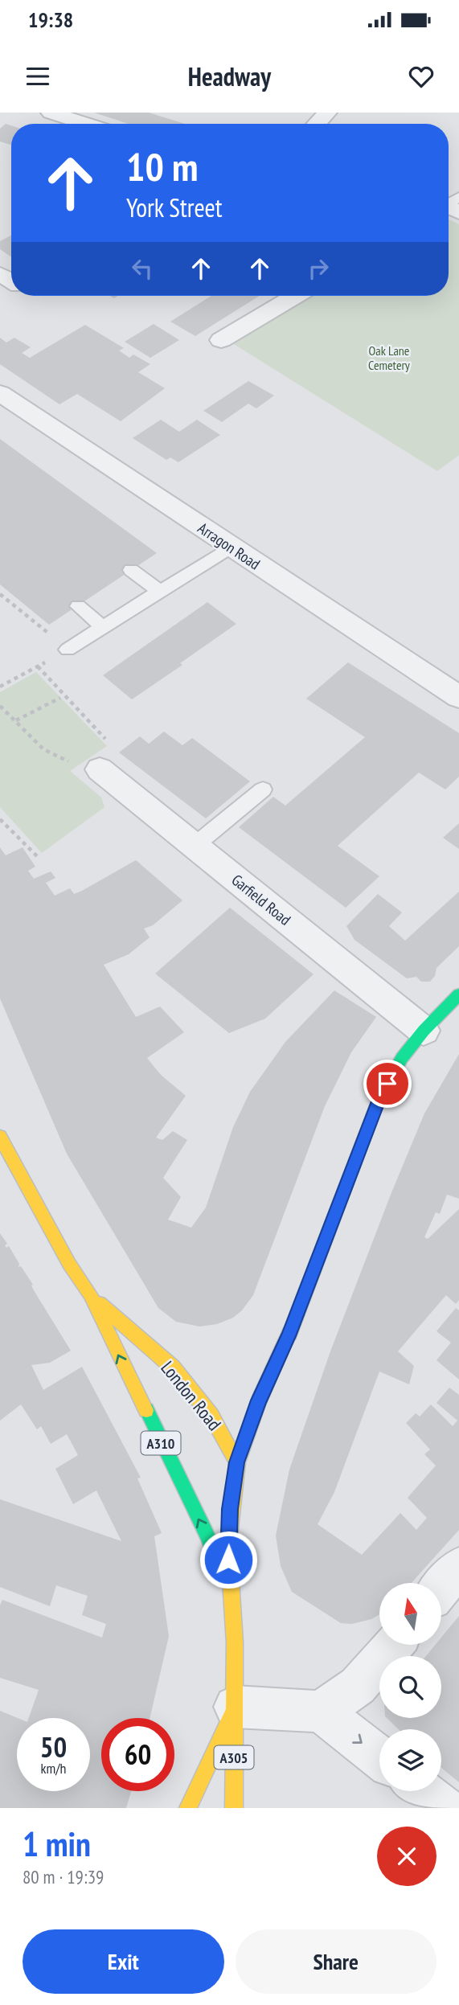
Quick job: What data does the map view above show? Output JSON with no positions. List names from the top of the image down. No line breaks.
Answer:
{"streets":{"main road":["London Road","A310","A305"],"street":["Arragon Road","Garfield Road"]},"crossings":[["London Road","A305"]],"parks":["Oak Lane Cemetery"],"north":"top","page":{"status":"19:38","header":"Headway","turn":["10 m","York Street"],"speed":"50 km/h","limit":"60","heading":["1 min","80 m · 19:39"],"buttons":["Exit","Share"]}}
